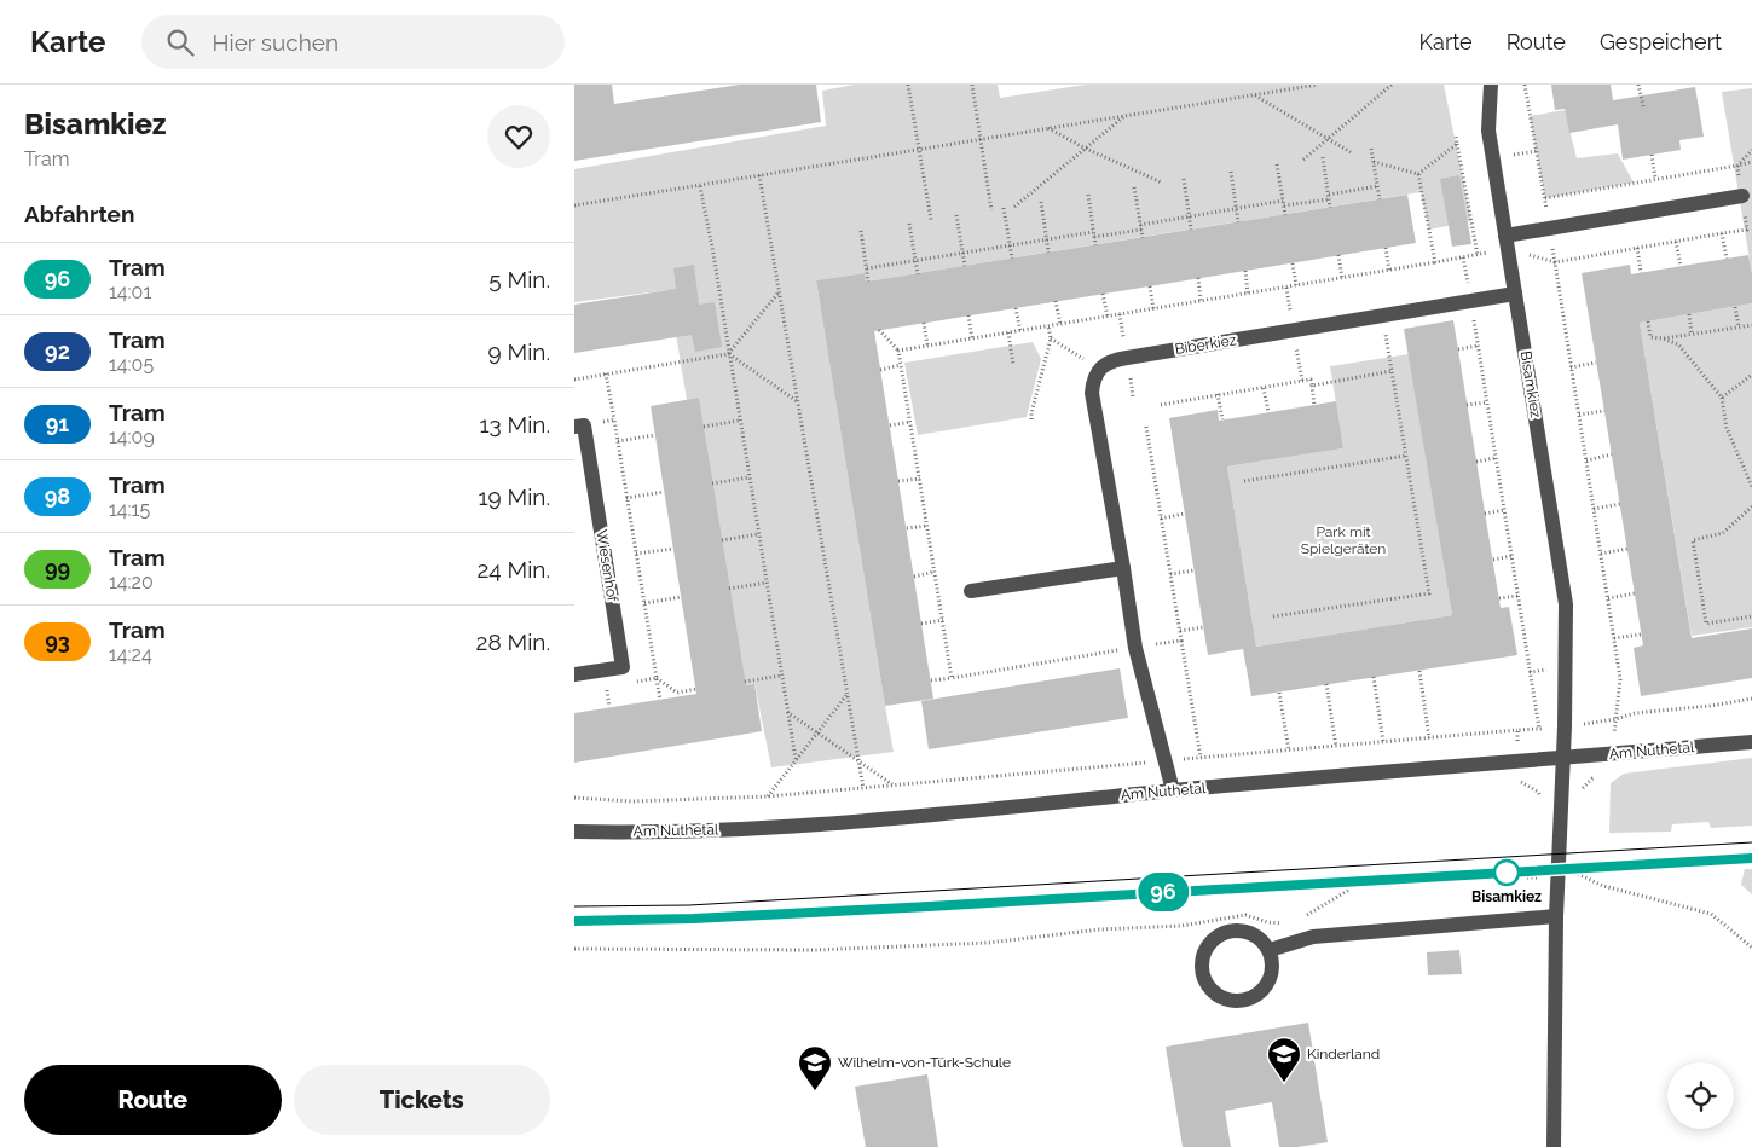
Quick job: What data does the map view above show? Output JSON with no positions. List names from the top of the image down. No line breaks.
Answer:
{"streets":{"street":["Biberkiez","Bisamkiez","Wiesenhof","Am Nuthetal"]},"crossings":[["Biberkiez","Bisamkiez"],["Bisamkiez","Am Nuthetal"]],"parks":["Park mit Spielgeräten"],"places":{"other":["Bisamkiez"],"school or university":["Kinderland","Wilhelm-von-Türk-Schule"]},"lines":["tram line 96"],"page":{"header":"Karte","search":"Hier suchen","nav":["Karte","Route","Gespeichert"],"heading":[["Bisamkiez","Tram"],"Abfahrten"],"on_map":"96","list":[{"mark":"96","name":"Tram","note":"14:01","value":"5 Min."},{"mark":"92","name":"Tram","note":"14:05","value":"9 Min."},{"mark":"91","name":"Tram","note":"14:09","value":"13 Min."},{"mark":"98","name":"Tram","note":"14:15","value":"19 Min."},{"mark":"99","name":"Tram","note":"14:20","value":"24 Min."},{"mark":"93","name":"Tram","note":"14:24","value":"28 Min."}],"buttons":["Route","Tickets"]}}
